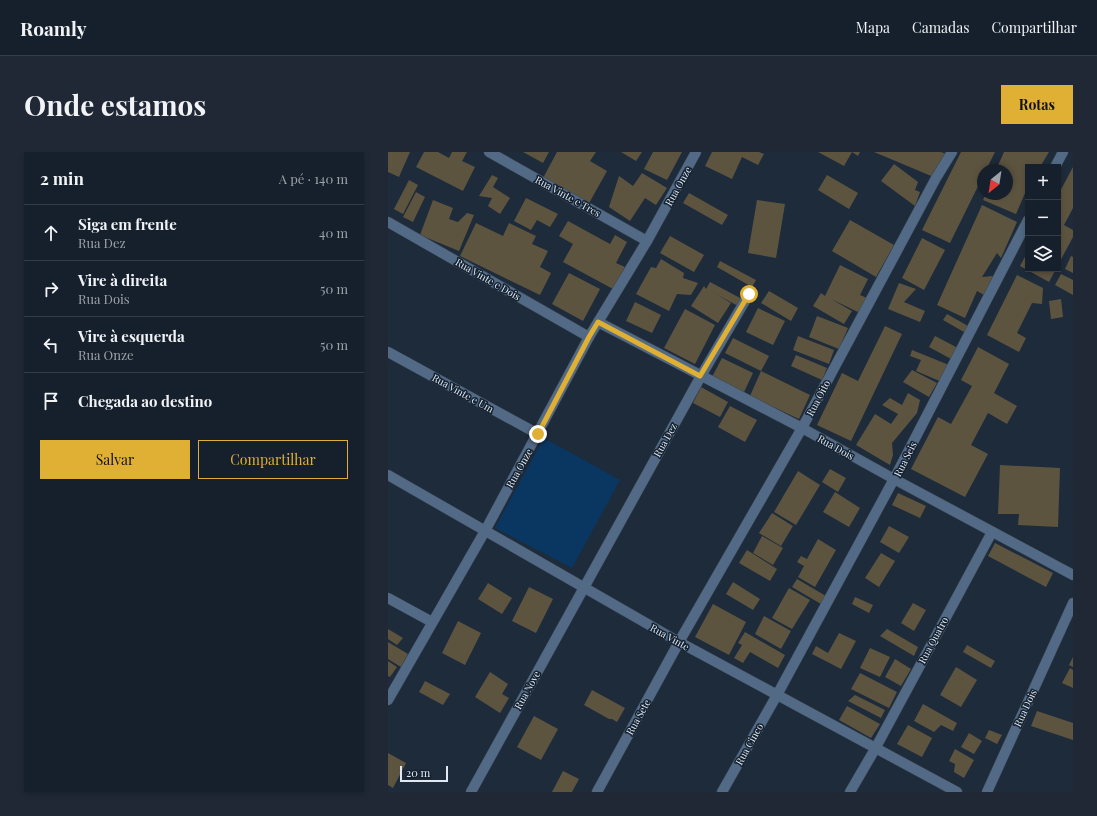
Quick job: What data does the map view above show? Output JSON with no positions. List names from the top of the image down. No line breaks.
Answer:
{"streets":{"street":["Rua Onze","Rua Vinte e Tres","Rua Vinte e Dois","Rua Vinte e Um","Rua Oito","Rua Dez","Rua Dois","Rua Seis","Rua Vinte","Rua Quatro","Rua Nove","Rua Sete","Rua Cinco"]},"crossings":[["Rua Onze","Rua Vinte e Tres"],["Rua Onze","Rua Vinte e Dois"],["Rua Onze","Rua Vinte e Um"],["Rua Onze","Rua Dois"],["Rua Onze","Rua Vinte"],["Rua Oito","Rua Dois"],["Rua Oito","Rua Vinte"],["Rua Oito","Rua Sete"],["Rua Dez","Rua Dois"],["Rua Dez","Rua Vinte"],["Rua Dez","Rua Nove"],["Rua Dois","Rua Seis"],["Rua Dois","Rua Quatro"],["Rua Seis","Rua Vinte"],["Rua Seis","Rua Cinco"],["Rua Vinte","Rua Quatro"],["Rua Vinte","Rua Nove"],["Rua Vinte","Rua Sete"],["Rua Vinte","Rua Cinco"]],"scale_bar":"20 m","north":"bottom left","page":{"header":"Roamly","nav":["Mapa","Camadas","Compartilhar"],"buttons":["Rotas",["Salvar","Compartilhar"]],"title":"Onde estamos","heading":["2 min","A pé · 140 m"],"map_buttons":["+","−"],"list":[["Siga em frente","Rua Dez","40 m"],["Vire à direita","Rua Dois","50 m"],["Vire à esquerda","Rua Onze","50 m"],"Chegada ao destino"],"scale":"20 m"}}
